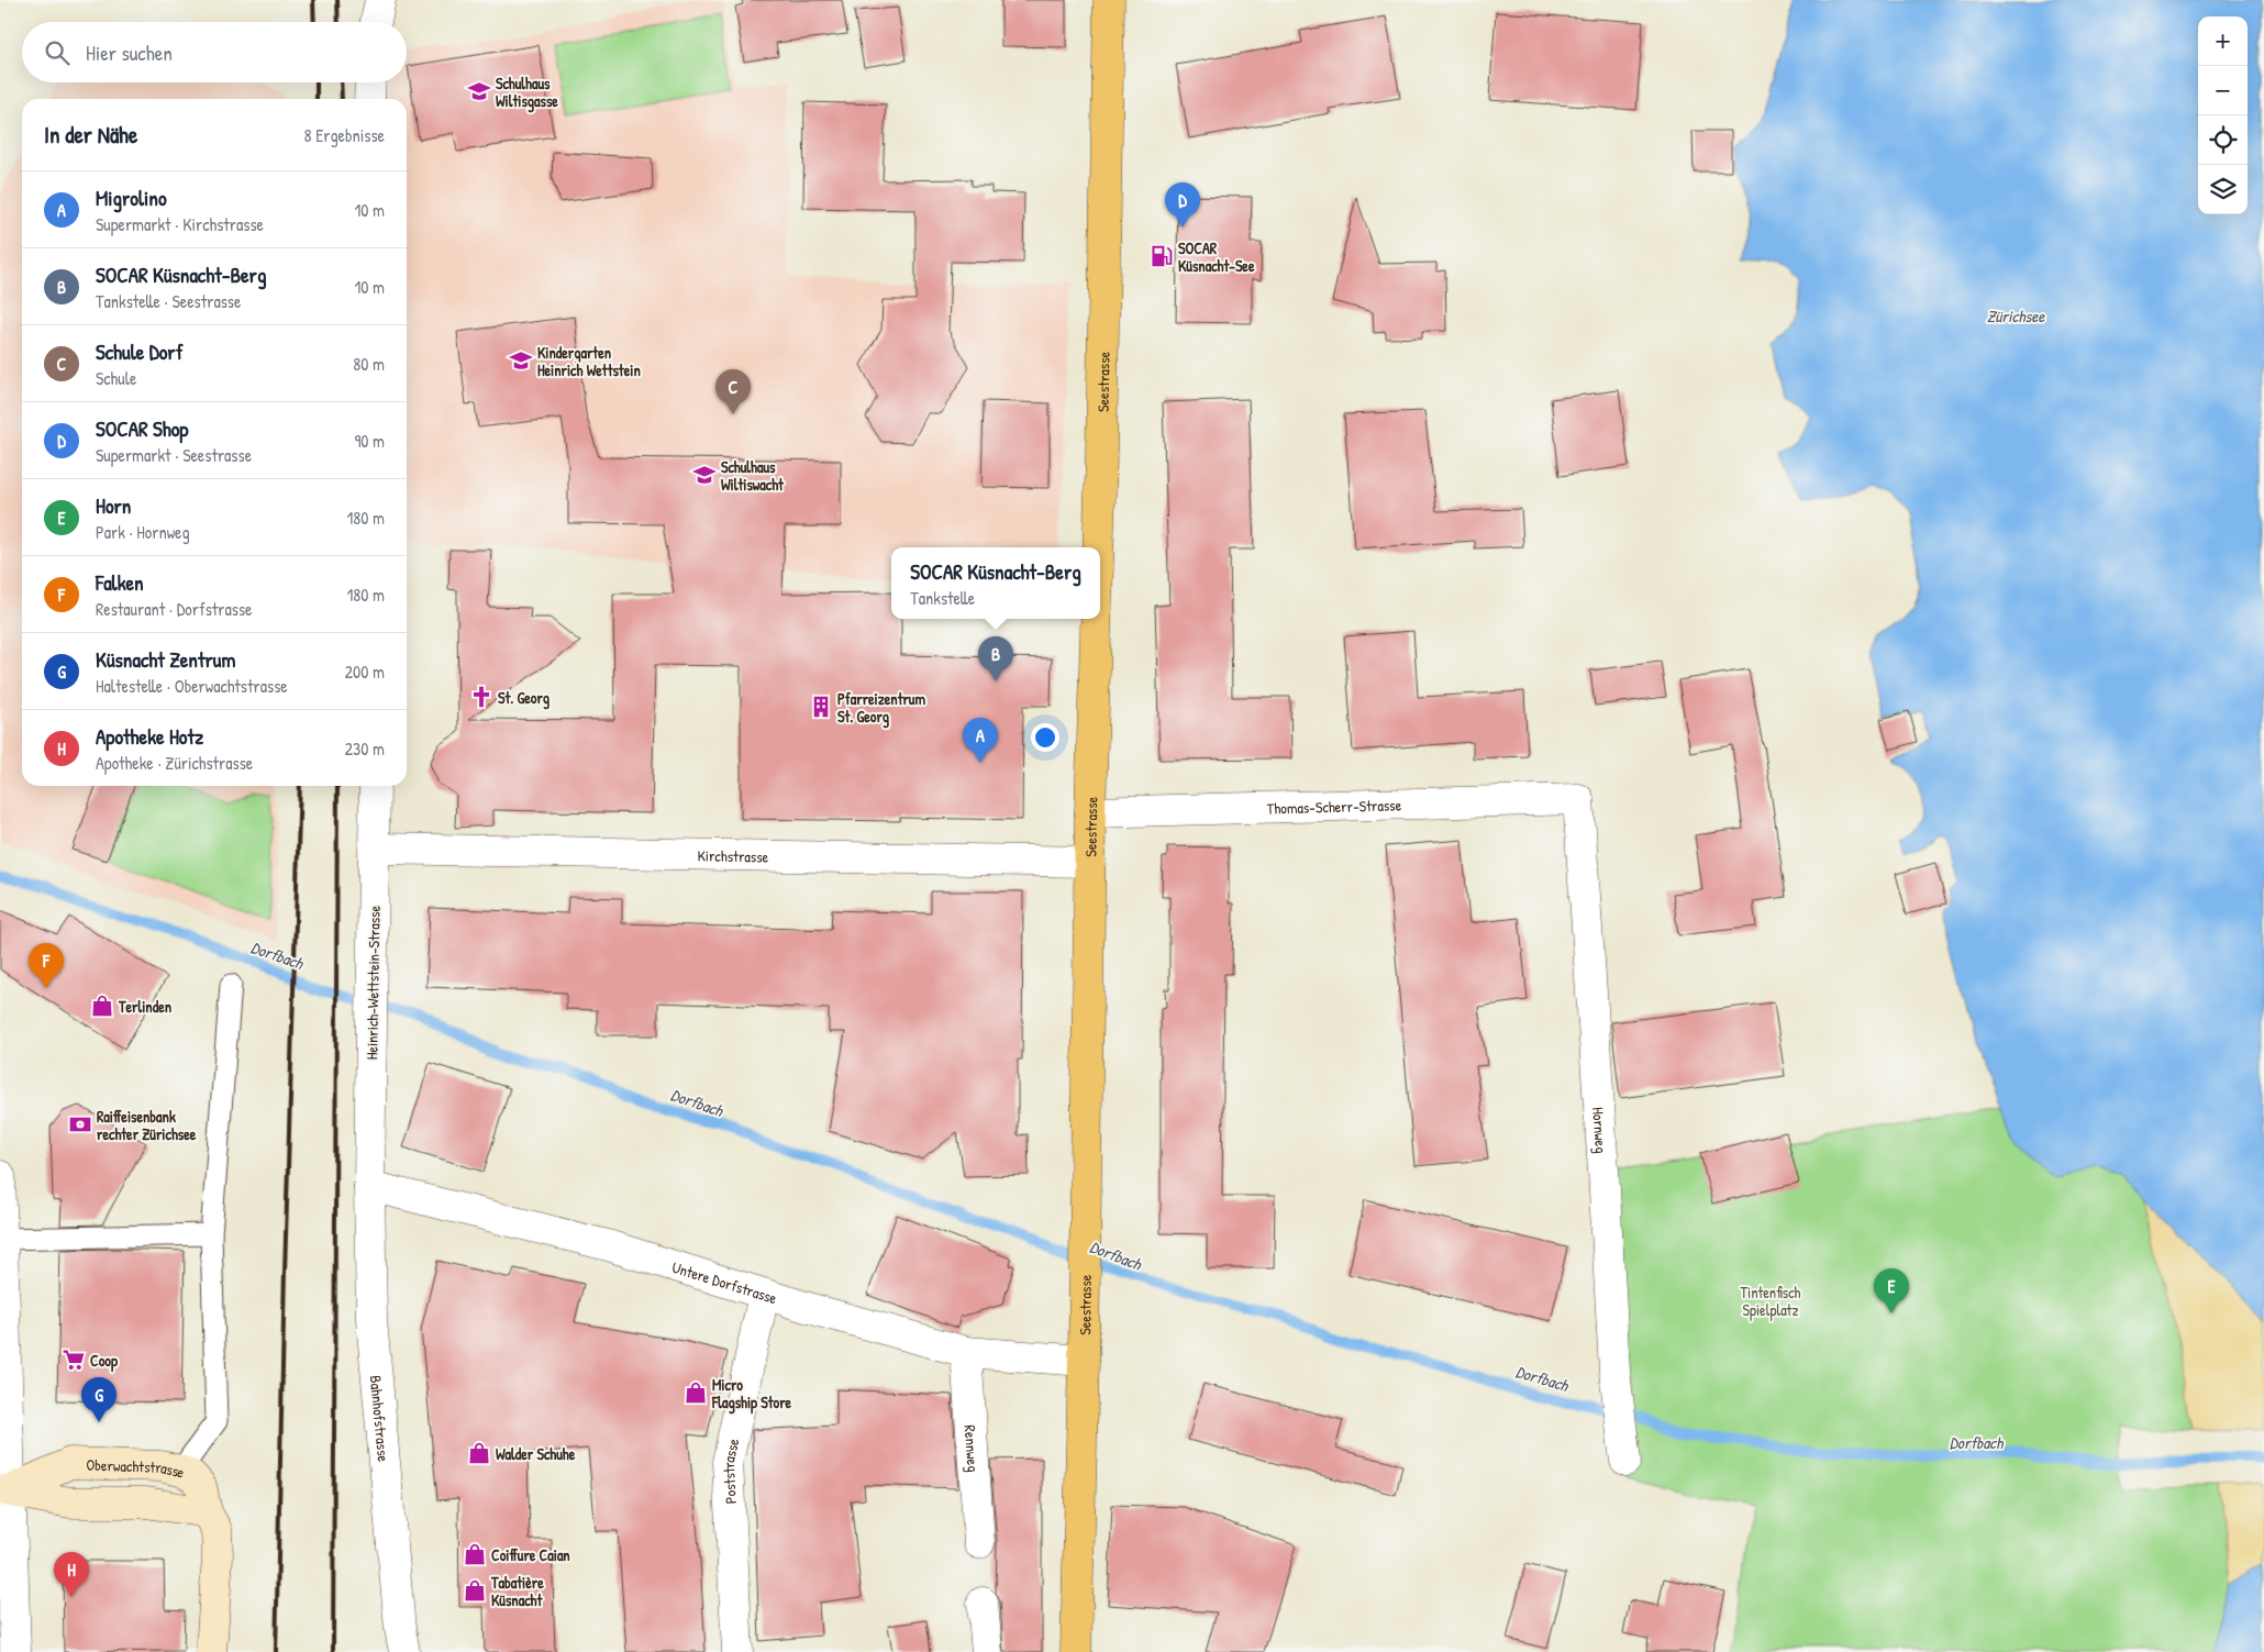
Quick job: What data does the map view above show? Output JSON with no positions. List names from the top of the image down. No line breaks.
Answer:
{"streets":{"main road":["Seestrasse","Oberwachtstrasse"],"street":["Thomas-Scherr-Strasse","Kirchstrasse","Heinrich-Wettstein-Strasse","Hornweg","Untere Dorfstrasse","Bahnhofstrasse","Rennweg","Poststrasse"]},"crossings":[["Seestrasse","Thomas-Scherr-Strasse"],["Seestrasse","Kirchstrasse"],["Seestrasse","Untere Dorfstrasse"],["Thomas-Scherr-Strasse","Hornweg"],["Kirchstrasse","Heinrich-Wettstein-Strasse"],["Heinrich-Wettstein-Strasse","Untere Dorfstrasse"],["Heinrich-Wettstein-Strasse","Bahnhofstrasse"],["Untere Dorfstrasse","Bahnhofstrasse"],["Untere Dorfstrasse","Rennweg"],["Untere Dorfstrasse","Poststrasse"]],"water":["Zürichsee","Dorfbach"],"parks":["Tintenfisch Spielplatz"],"places":{"school or university":["Schulhaus Wiltisgasse","Kindergarten Heinrich Wettstein","Schulhaus Wiltiswacht"],"fuel station":["SOCAR Küsnacht-See"],"church":["St. Georg"],"building":["Pfarreizentrum St. Georg"],"shop":["Terlinden","Micro Flagship Store","Walder Schuhe","Coiffure Caian","Tabatière Küsnacht"],"bank":["Raiffeisenbank rechter Zürichsee"],"supermarket":["Coop"]},"page":{"map_buttons":["+","−"],"search":"Hier suchen","heading":["In der Nähe","8 Ergebnisse"],"list":[{"mark":"A","name":"Migrolino","note":"Supermarkt · Kirchstrasse","value":"10 m"},{"mark":"B","name":"SOCAR Küsnacht-Berg","note":"Tankstelle · Seestrasse","value":"10 m"},{"mark":"C","name":"Schule Dorf","note":"Schule","value":"80 m"},{"mark":"D","name":"SOCAR Shop","note":"Supermarkt · Seestrasse","value":"90 m"},{"mark":"E","name":"Horn","note":"Park · Hornweg","value":"180 m"},{"mark":"F","name":"Falken","note":"Restaurant · Dorfstrasse","value":"180 m"},{"mark":"G","name":"Küsnacht Zentrum","note":"Haltestelle · Oberwachtstrasse","value":"200 m"},{"mark":"H","name":"Apotheke Hotz","note":"Apotheke · Zürichstrasse","value":"230 m"}],"pins":["D","C","B","A","F","E","G","H"],"popup":["SOCAR Küsnacht-Berg","Tankstelle"]}}
